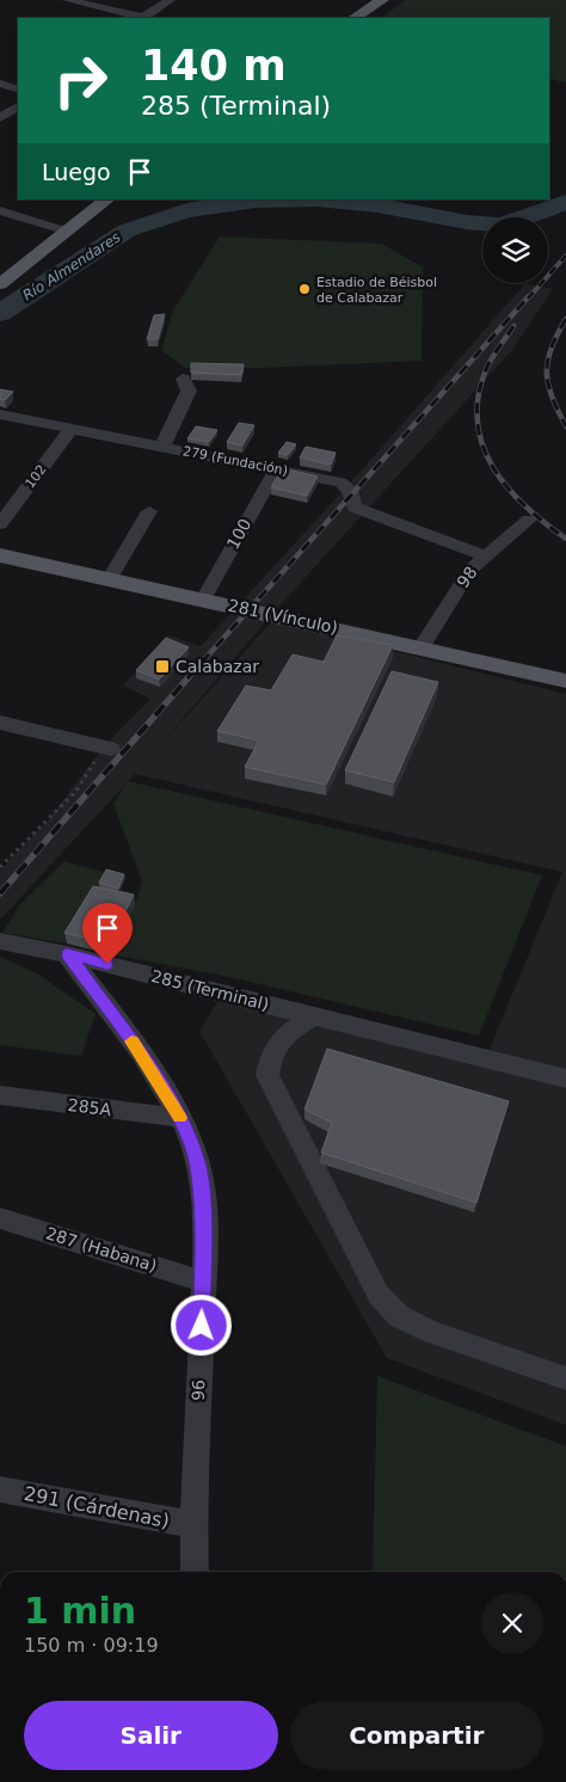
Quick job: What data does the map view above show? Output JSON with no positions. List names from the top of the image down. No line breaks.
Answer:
{"streets":{"main road":["281 (Vínculo)"],"street":["279 (Fundación)","102","100","98","285 (Terminal)","285A","287 (Habana)","96","291 (Cárdenas)"]},"crossings":[["279 (Fundación)","102"],["279 (Fundación)","100"],["279 (Fundación)","98"],["100","281 (Vínculo)"],["98","281 (Vínculo)"],["285 (Terminal)","96"],["285A","96"],["287 (Habana)","96"],["96","291 (Cárdenas)"]],"water":["Río Almendares"],"places":{"other":["Estadio de Béisbol de Calabazar"],"transit":["Calabazar"]},"page":{"turn":["140 m","285 (Terminal)"],"then":"Luego","heading":["1 min","150 m · 09:19"],"buttons":["Salir","Compartir"]}}
